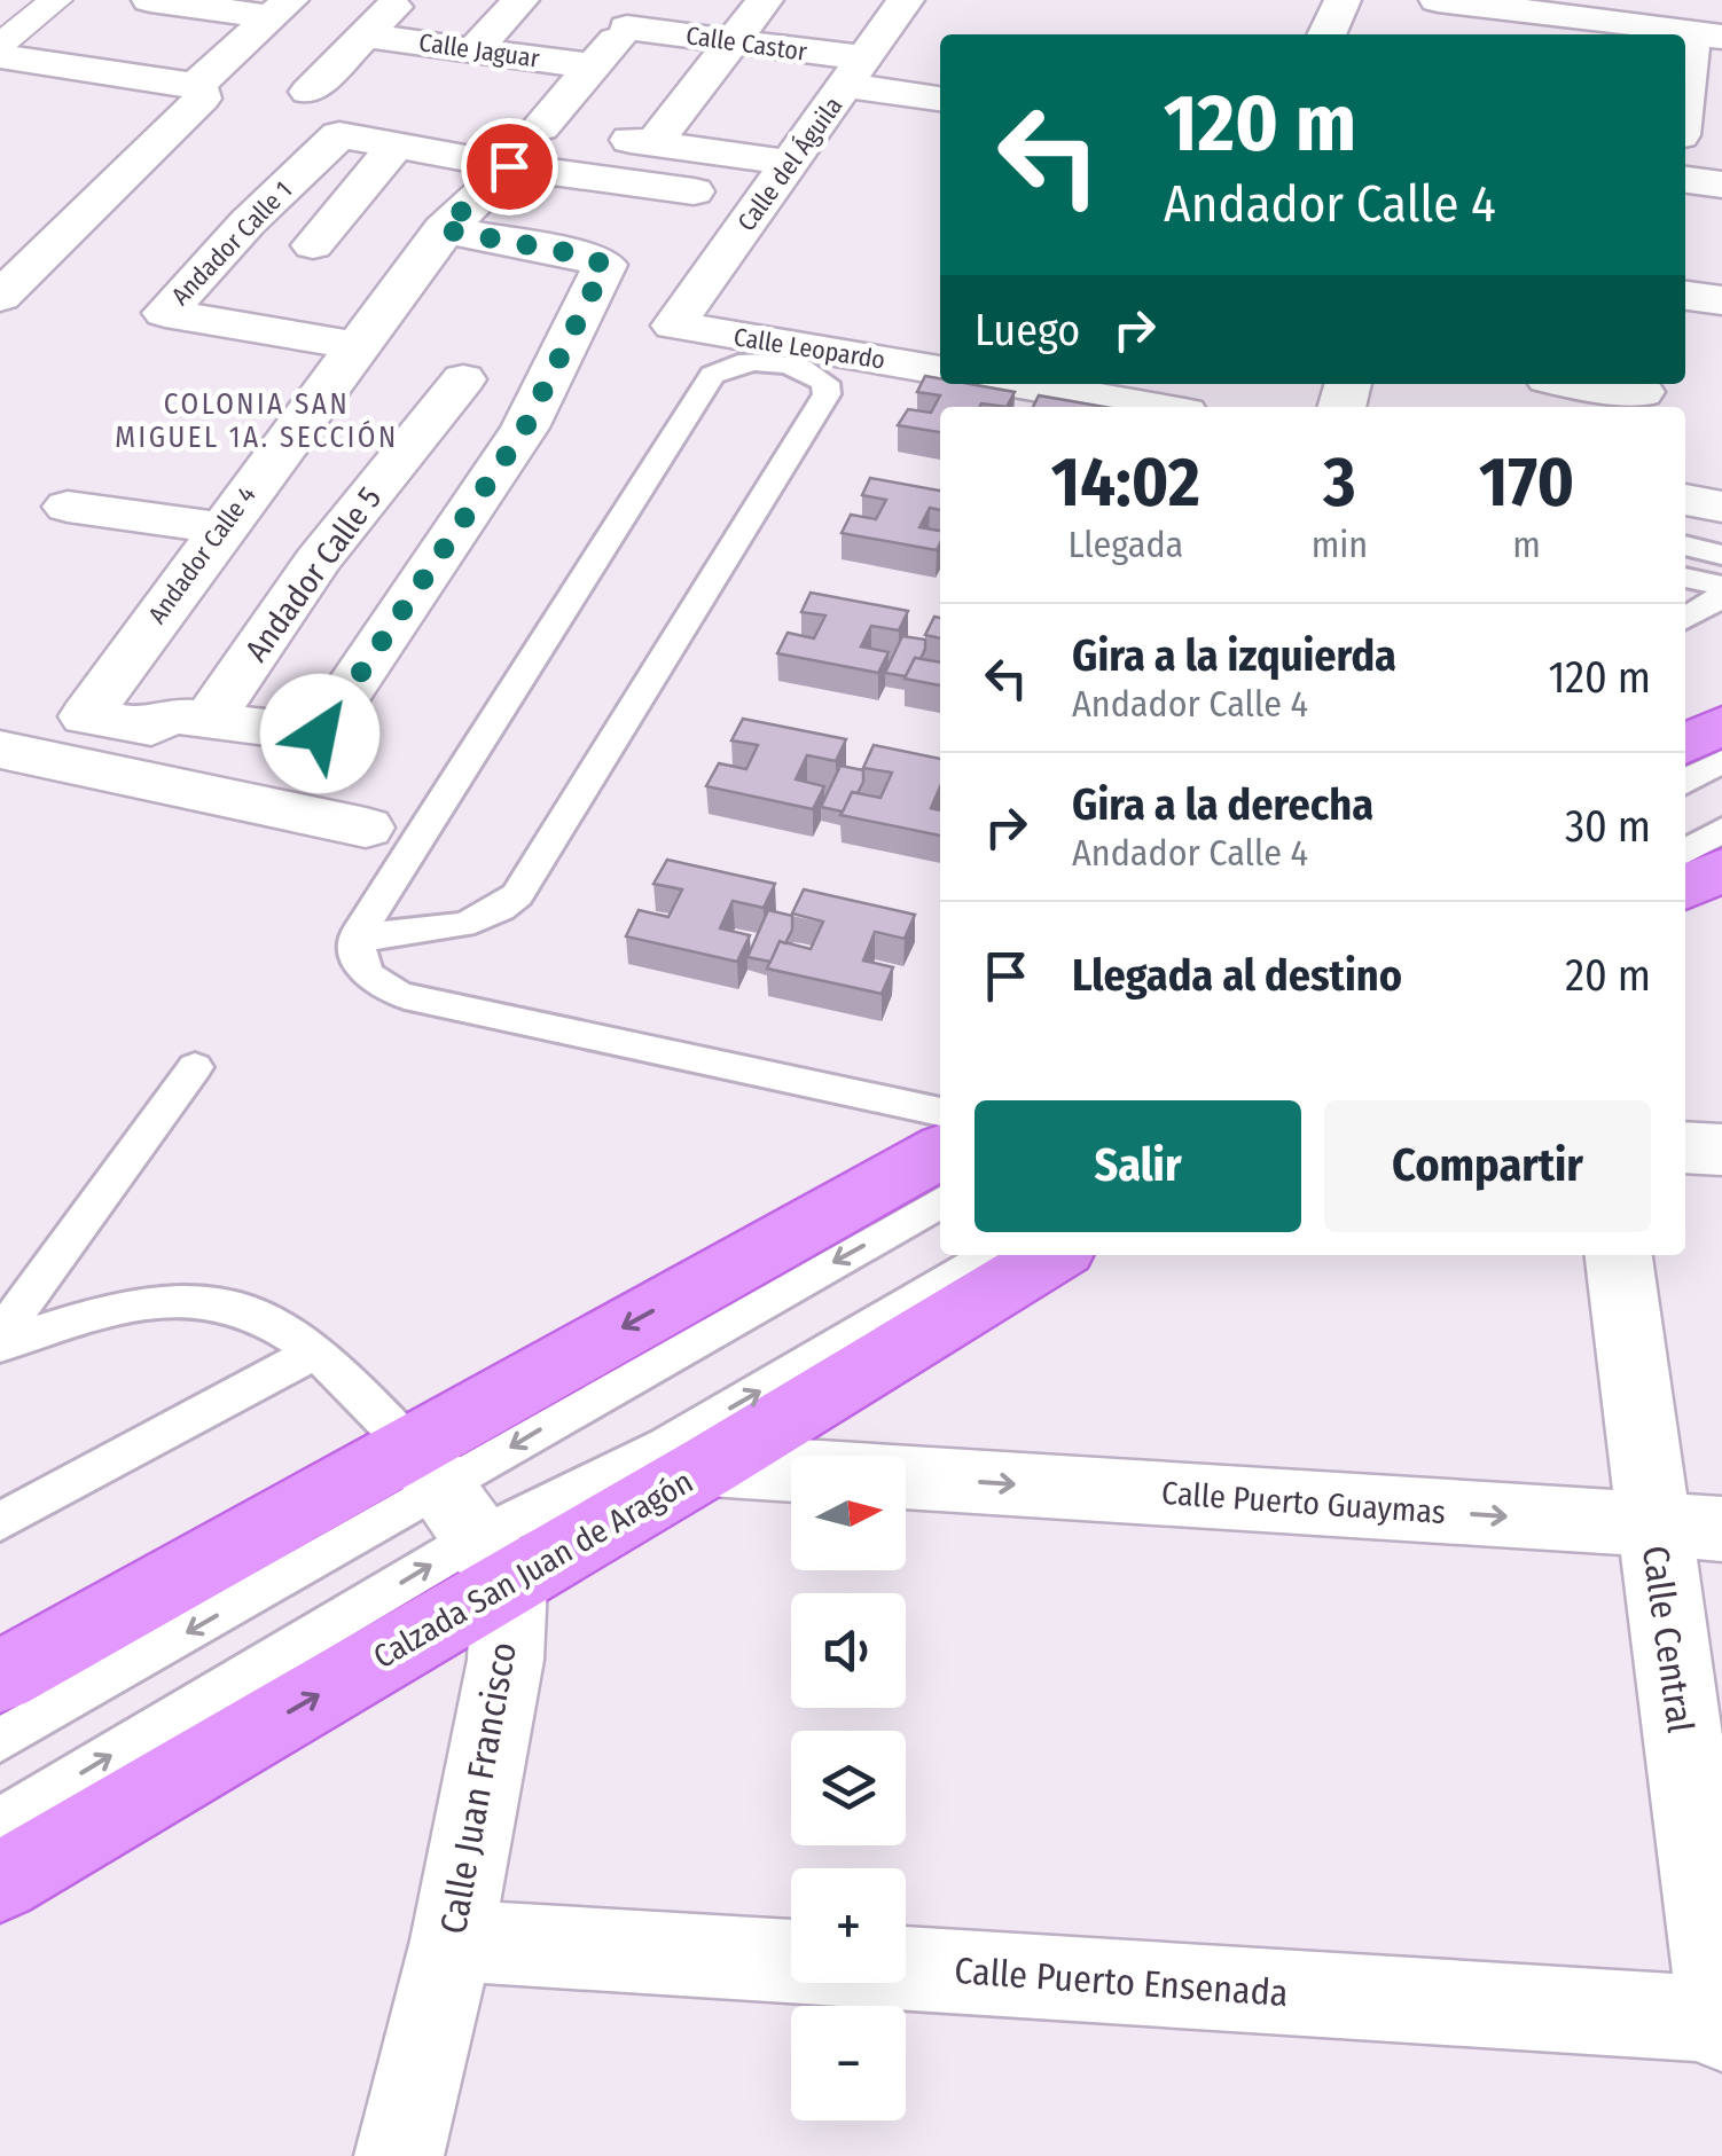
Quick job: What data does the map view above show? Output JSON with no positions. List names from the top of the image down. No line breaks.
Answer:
{"streets":{"main road":["Calzada San Juan de Aragón"],"street":["Calle Castor","Calle Jaguar","Calle del Águila","Andador Calle 1","Calle Leopardo","Andador Calle 4","Andador Calle 5","Calle Puerto Guaymas","Calle Central","Calle Juan Francisco","Calle Puerto Ensenada"]},"crossings":[["Calle Castor","Calle del Águila"],["Calle Castor","Andador Calle 4"],["Calle Jaguar","Andador Calle 4"],["Calle del Águila","Calle Leopardo"],["Andador Calle 1","Andador Calle 4"],["Andador Calle 4","Andador Calle 5"],["Calle Puerto Guaymas","Calzada San Juan de Aragón"],["Calle Puerto Guaymas","Calle Central"],["Calzada San Juan de Aragón","Calle Juan Francisco"],["Calle Central","Calle Puerto Ensenada"],["Calle Juan Francisco","Calle Puerto Ensenada"]],"one_way":["Calle Puerto Guaymas"],"districts":["COLONIA SAN MIGUEL 1A. SECCIÓN"],"north":"right","page":{"turn":["120 m","Andador Calle 4"],"then":"Luego","eta":["14:02","Llegada","3","min","170","m"],"list":[{"name":"Gira a la izquierda","note":"Andador Calle 4","value":"120 m"},{"name":"Gira a la derecha","note":"Andador Calle 4","value":"30 m"},{"name":"Llegada al destino","value":"20 m"}],"buttons":["Salir","Compartir"],"map_buttons":["+","−"]}}
